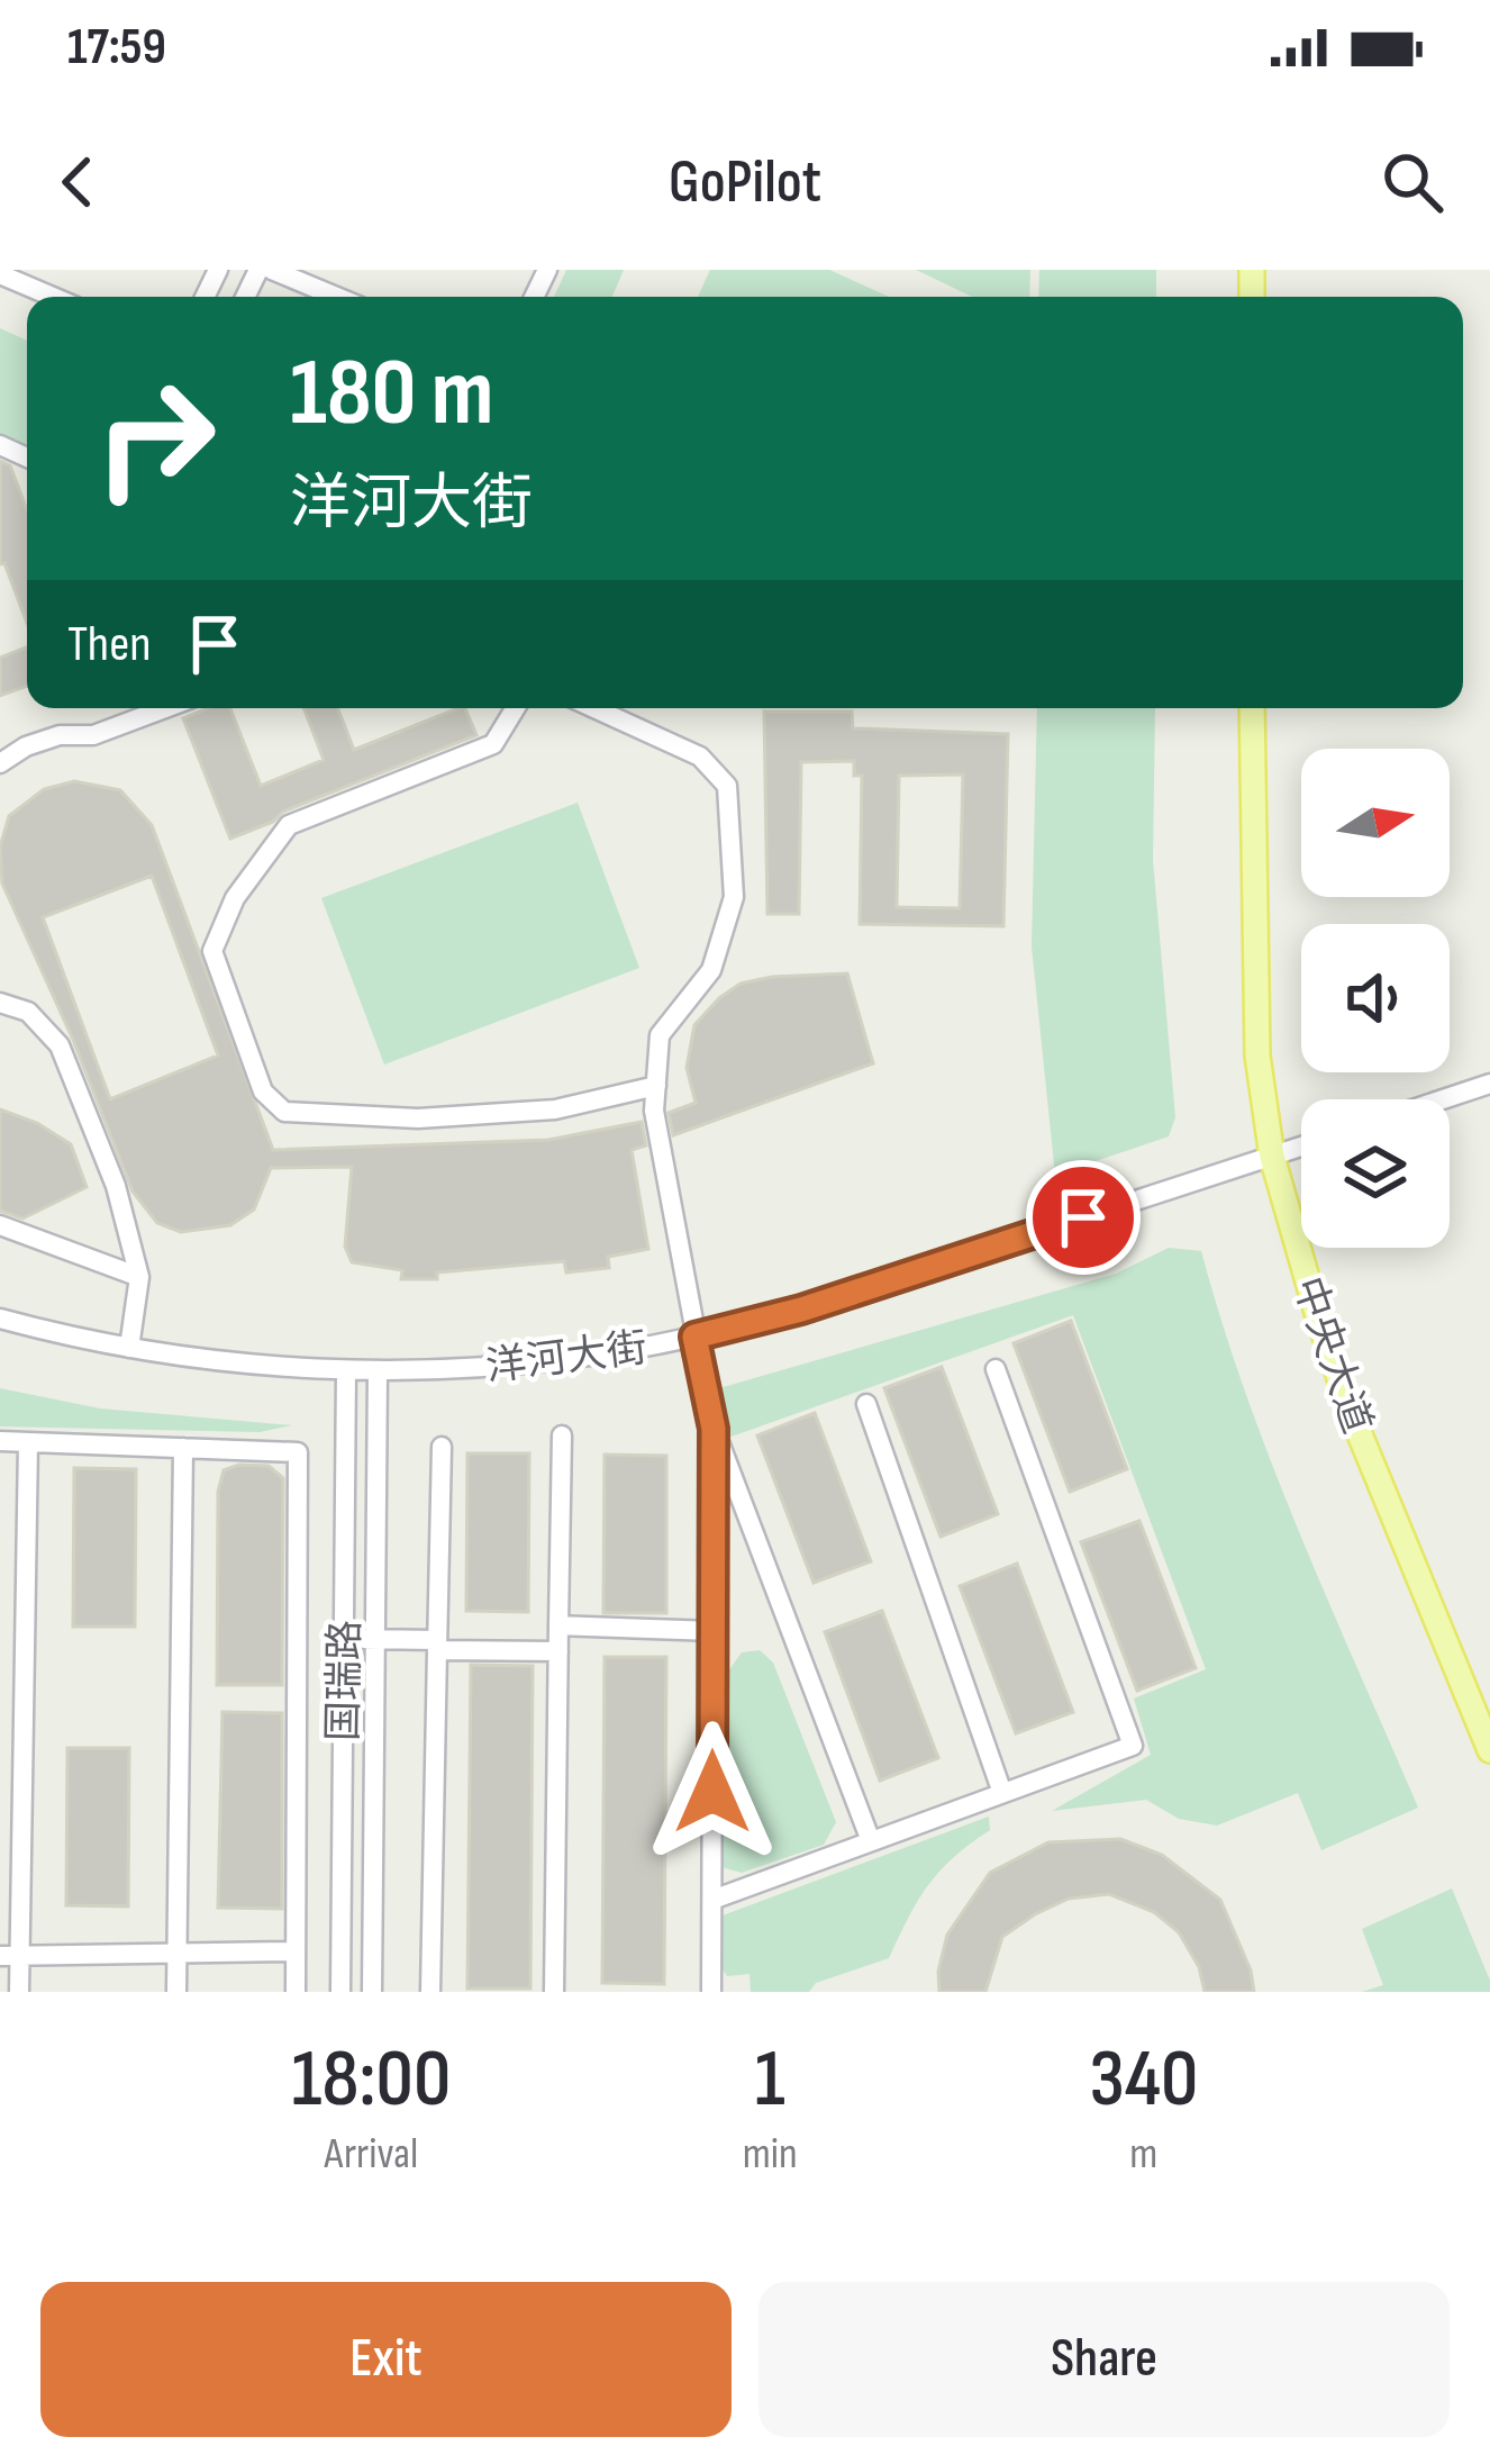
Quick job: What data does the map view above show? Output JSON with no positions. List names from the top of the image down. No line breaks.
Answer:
{"streets":{"main road":["中央大道"],"street":["洋河大街","国瑞路"]},"crossings":[["中央大道","洋河大街"],["洋河大街","国瑞路"]],"north":"right","page":{"status":"17:59","header":"GoPilot","turn":["180 m","洋河大街"],"then":"Then","eta":["18:00","Arrival","1","min","340","m"],"buttons":["Exit","Share"]}}
